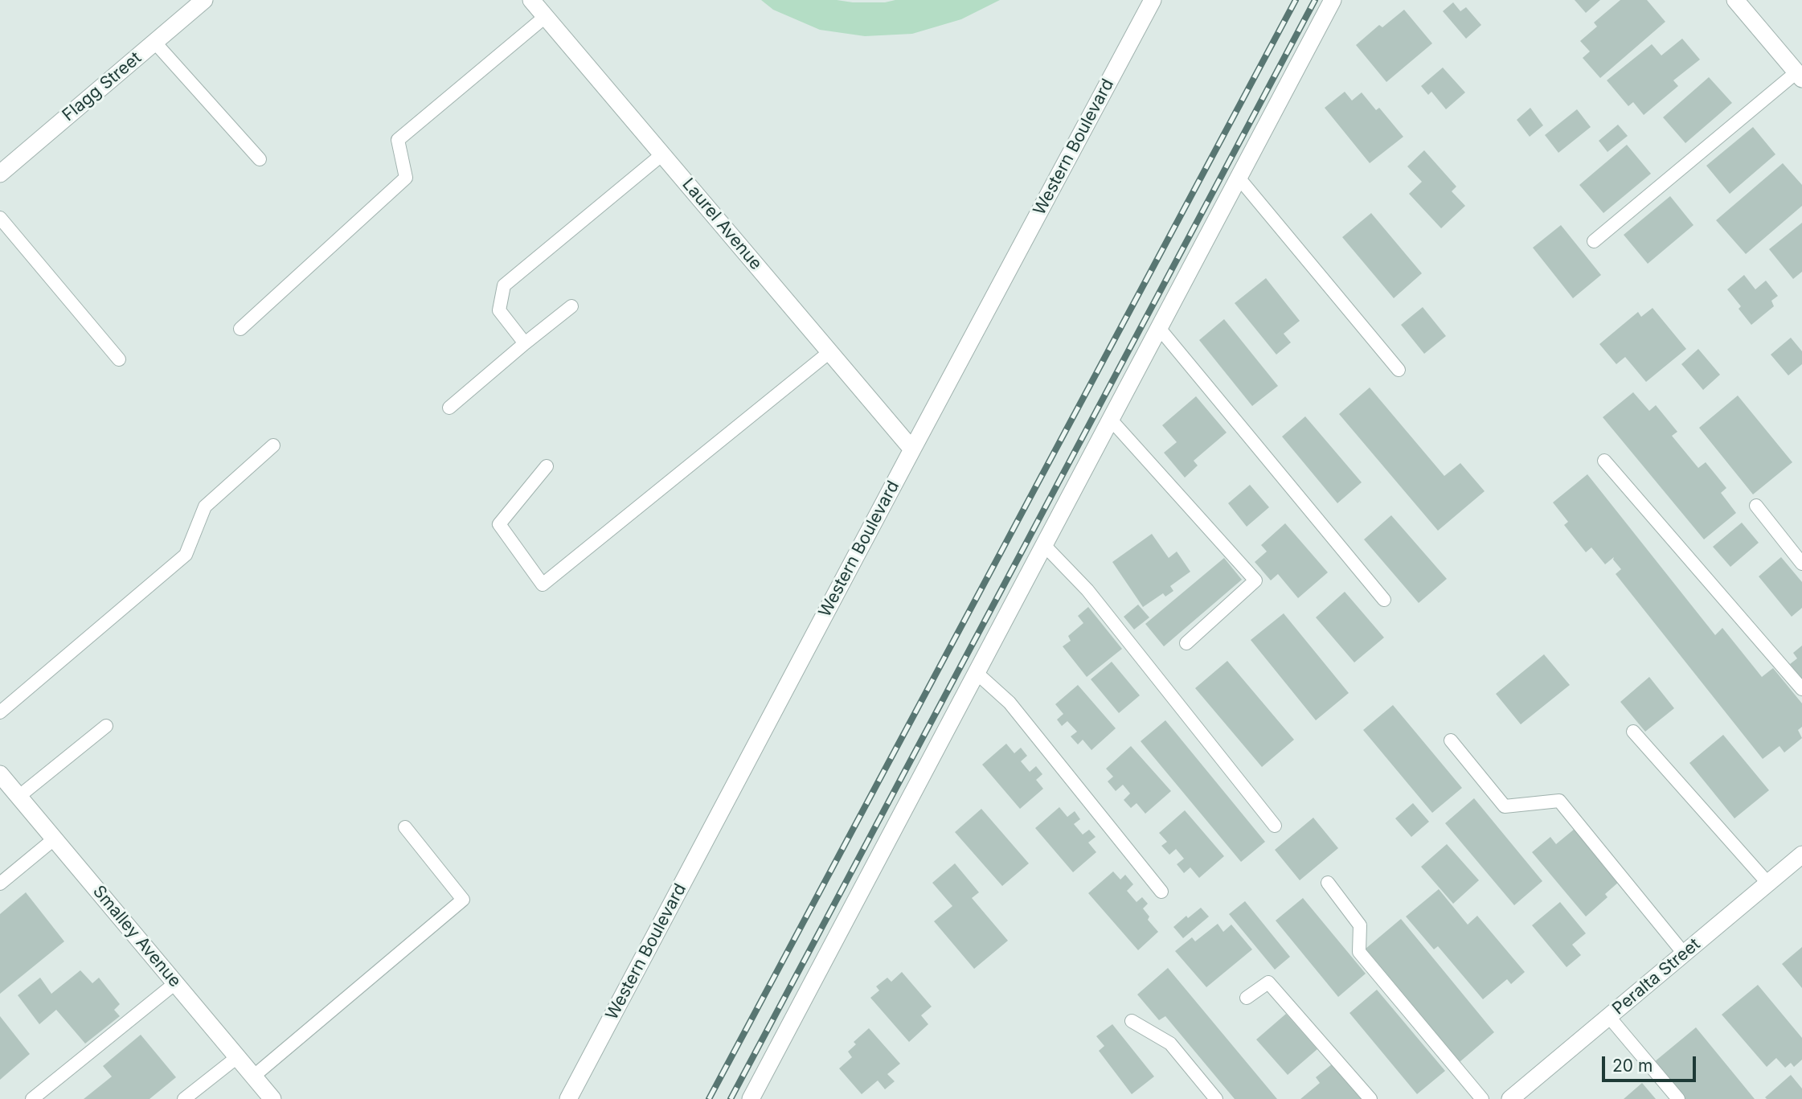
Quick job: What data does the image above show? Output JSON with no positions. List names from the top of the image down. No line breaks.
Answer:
{"streets":{"street":["Flagg Street","Western Boulevard","Laurel Avenue","Smalley Avenue","Peralta Street"]},"crossings":[["Western Boulevard","Laurel Avenue"]],"scale_bar":"20 m"}
